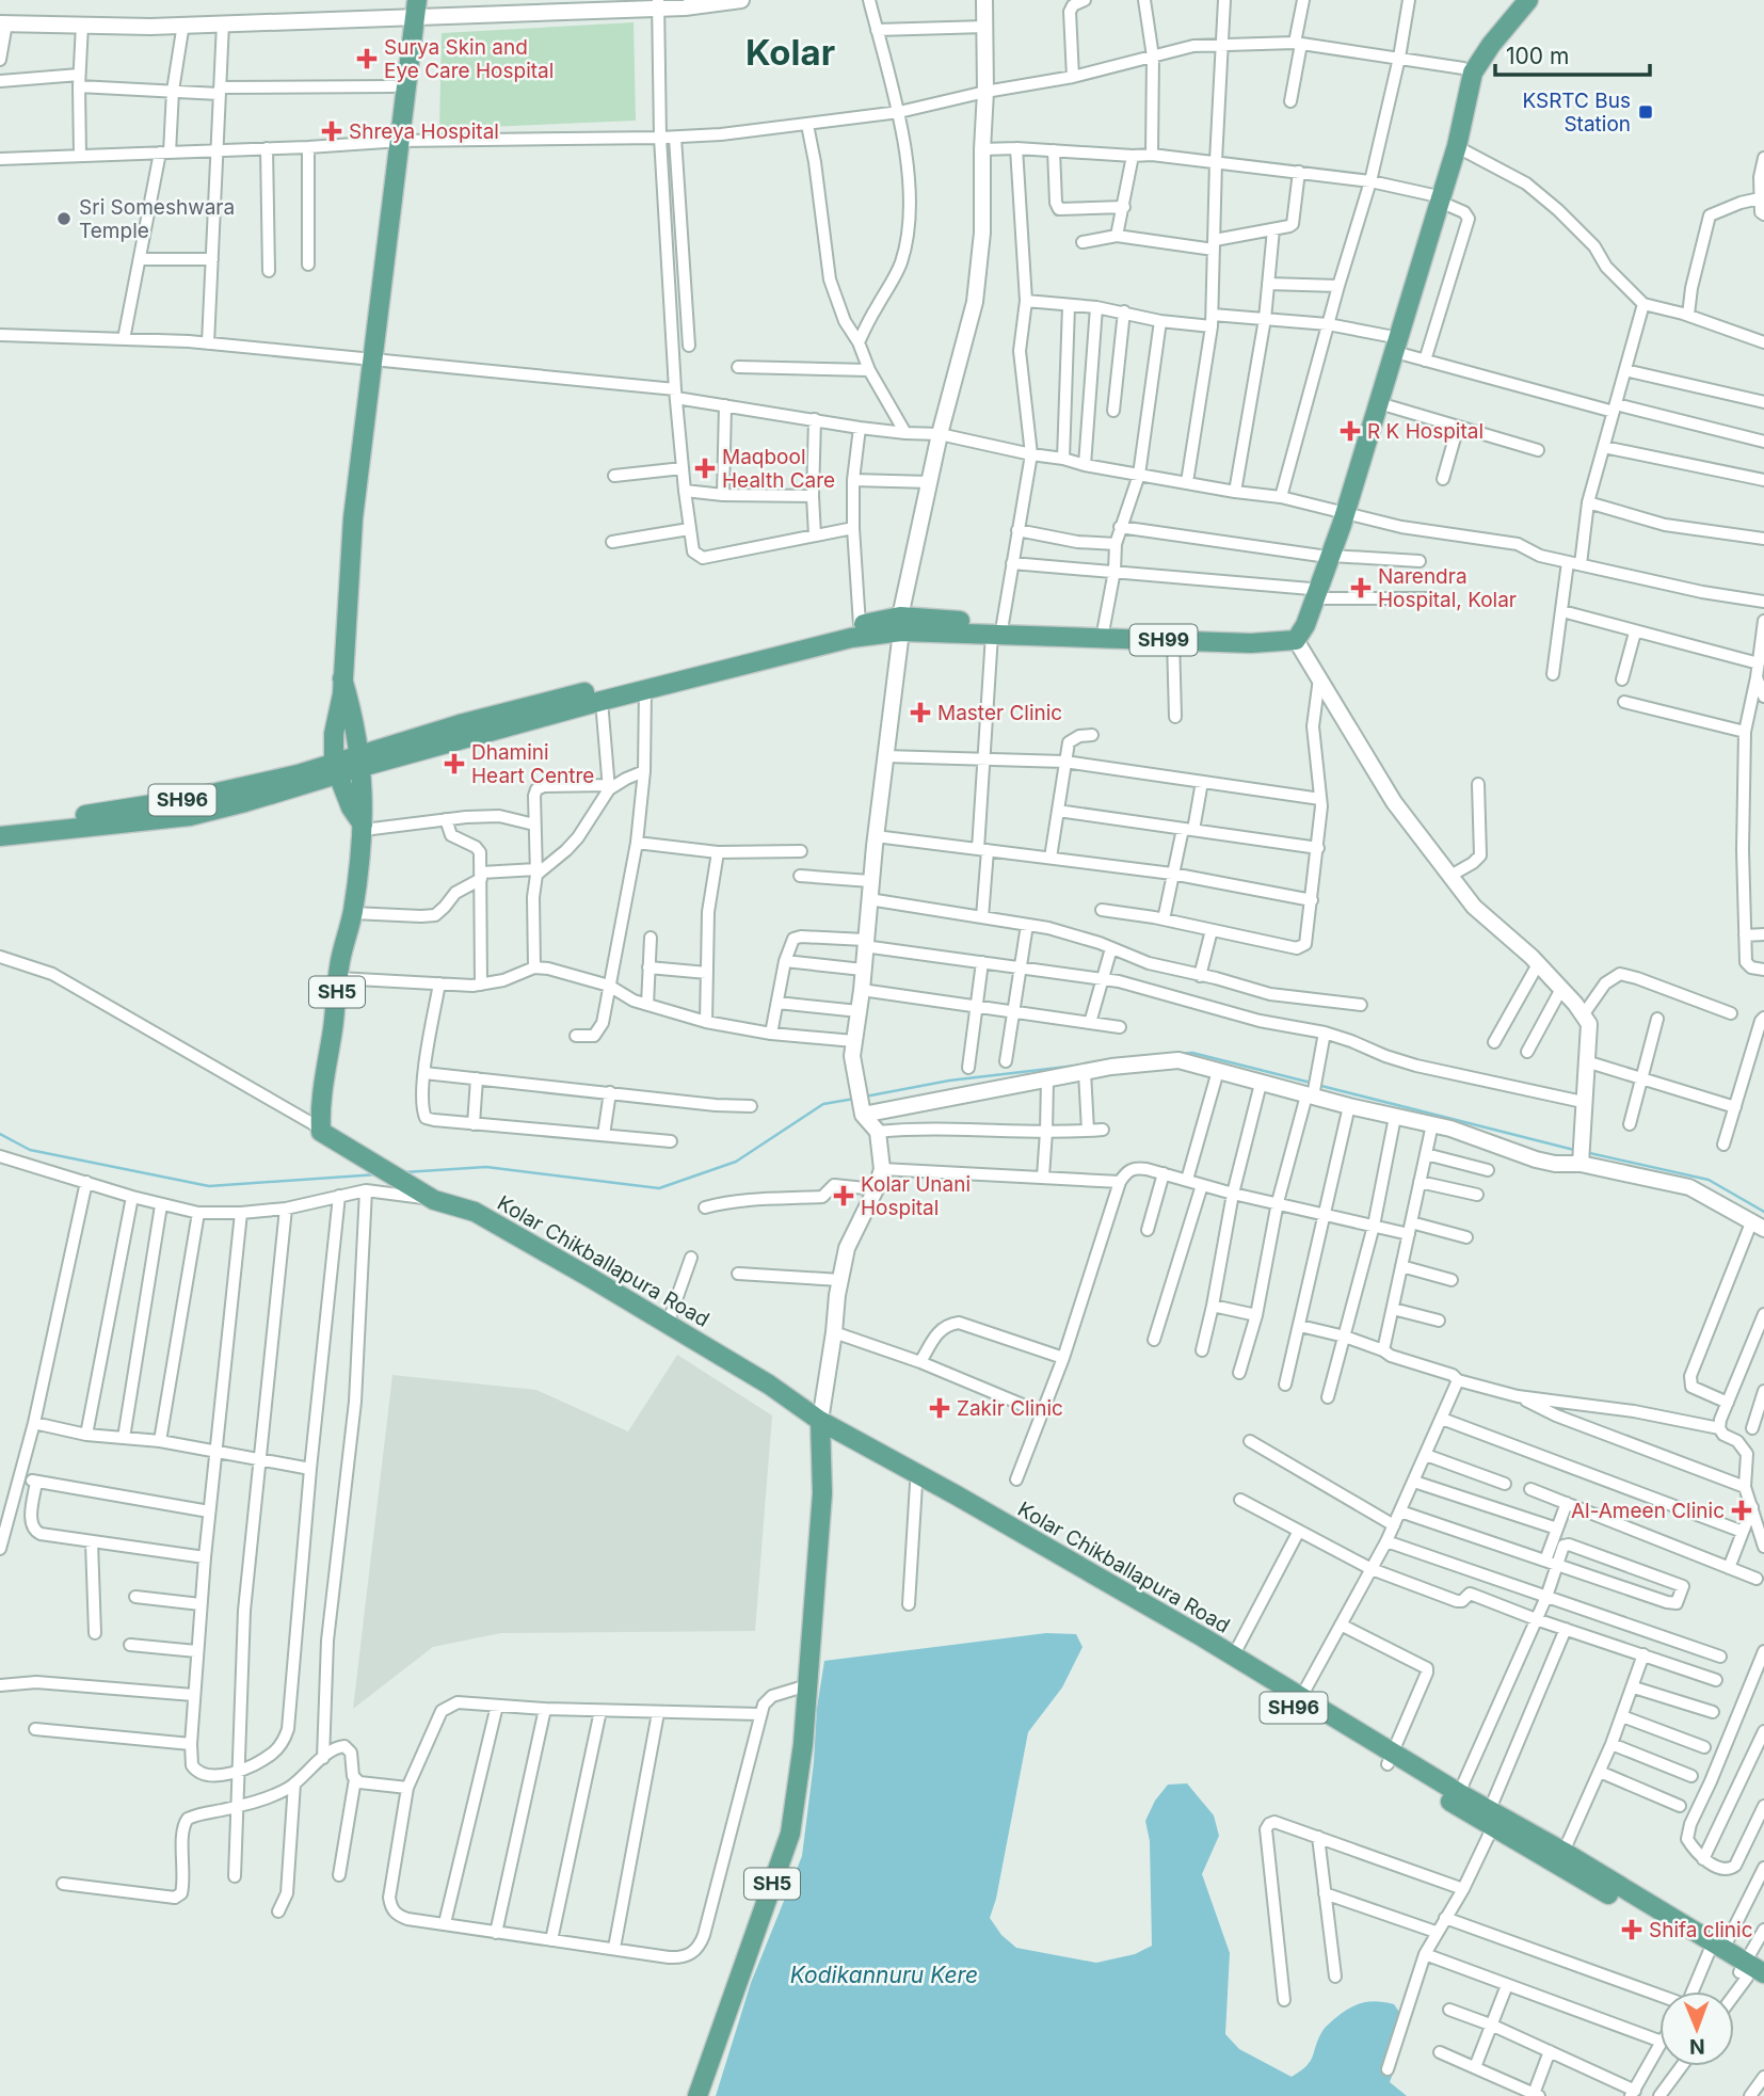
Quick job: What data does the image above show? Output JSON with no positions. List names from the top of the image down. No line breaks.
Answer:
{"streets":{"main road":["SH99","SH96","SH5","Kolar Chikballapura Road"]},"crossings":[["SH99","SH96"],["SH99","SH5"],["SH96","SH5"],["SH5","Kolar Chikballapura Road"]],"districts":["Kolar"],"water":["Kodikannuru Kere"],"places":{"health":["Surya Skin and Eye Care Hospital","Shreya Hospital","R K Hospital","Maqbool Health Care","Narendra Hospital, Kolar","Master Clinic","Dhamini Heart Centre","Kolar Unani Hospital","Zakir Clinic","Al-Ameen Clinic","Shifa clinic"],"transit":["KSRTC Bus Station"],"other":["Sri Someshwara Temple"]},"scale_bar":"100 m","north":"bottom"}
